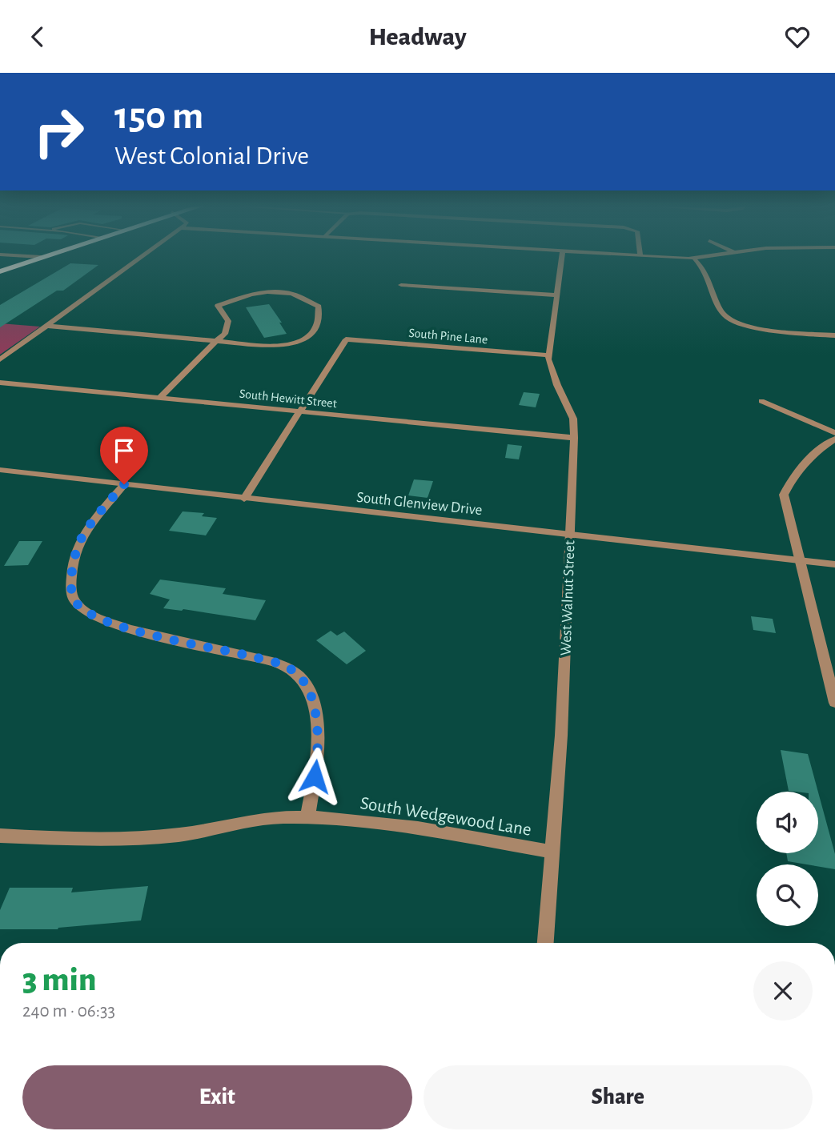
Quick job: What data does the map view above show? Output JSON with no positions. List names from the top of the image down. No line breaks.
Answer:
{"streets":{"street":["South Pine Lane","South Hewitt Street","South Glenview Drive","West Walnut Street","South Wedgewood Lane"]},"crossings":[["South Pine Lane","South Hewitt Street"],["South Pine Lane","West Walnut Street"],["South Hewitt Street","West Walnut Street"],["South Glenview Drive","West Walnut Street"],["West Walnut Street","South Wedgewood Lane"]],"page":{"header":"Headway","turn":["150 m","West Colonial Drive"],"heading":["3 min","240 m · 06:33"],"buttons":["Exit","Share"]}}
